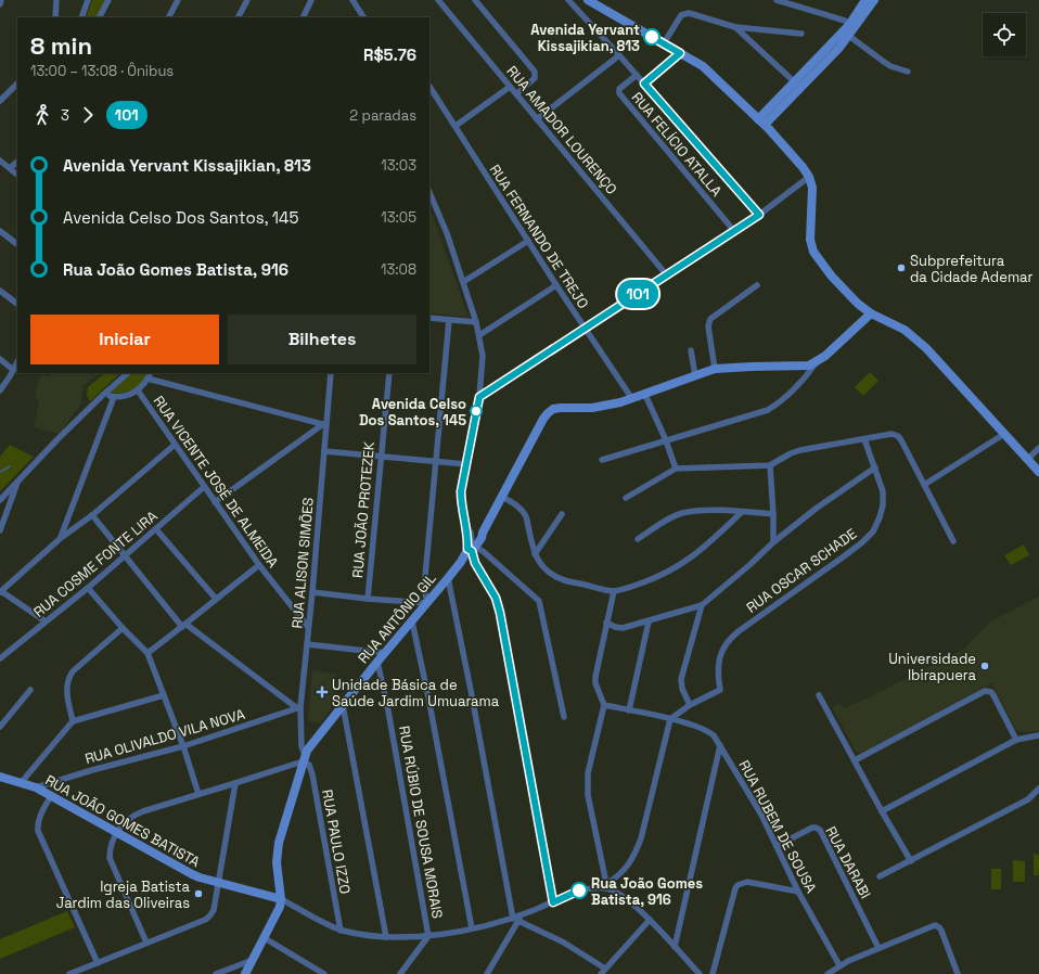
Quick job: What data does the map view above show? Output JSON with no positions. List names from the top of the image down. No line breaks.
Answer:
{"streets":{"street":["RUA AMADOR LOURENÇO","RUA FELÍCIO ATALLA","RUA FERNANDO DE TREJO","RUA VICENTE JOSÉ DE ALMEIDA","RUA JOÃO PROTEZEK","RUA ALISON SIMÕES","RUA COSME FONTE LIRA","RUA OSCAR SCHADE","RUA ANTÔNIO GIL","RUA OLIVALDO VILA NOVA","RUA JOÃO GOMES BATISTA","RUA RÚBIO DE SOUSA MORAIS","RUA RUBEM DE SOUSA","RUA PAULO IZZO","RUA DARABI"]},"crossings":[["RUA FERNANDO DE TREJO","RUA ANTÔNIO GIL"],["RUA VICENTE JOSÉ DE ALMEIDA","RUA ALISON SIMÕES"],["RUA VICENTE JOSÉ DE ALMEIDA","RUA COSME FONTE LIRA"],["RUA ALISON SIMÕES","RUA ANTÔNIO GIL"],["RUA ALISON SIMÕES","RUA OLIVALDO VILA NOVA"],["RUA ALISON SIMÕES","RUA PAULO IZZO"],["RUA ANTÔNIO GIL","RUA JOÃO GOMES BATISTA"],["RUA ANTÔNIO GIL","RUA RÚBIO DE SOUSA MORAIS"],["RUA ANTÔNIO GIL","RUA PAULO IZZO"],["RUA OLIVALDO VILA NOVA","RUA JOÃO GOMES BATISTA"],["RUA JOÃO GOMES BATISTA","RUA RÚBIO DE SOUSA MORAIS"],["RUA JOÃO GOMES BATISTA","RUA PAULO IZZO"],["RUA RUBEM DE SOUSA","RUA DARABI"]],"places":{"other":["Avenida Yervant Kissajikian, 813","Subprefeitura da Cidade Ademar","Avenida Celso Dos Santos, 145","Universidade Ibirapuera","Rua João Gomes Batista, 916","Igreja Batista Jardim das Oliveiras"],"health":["Unidade Básica de Saúde Jardim Umuarama"]},"lines":["bus line 101"],"page":{"on_map":"101","heading":["8 min","13:00 – 13:08 · Ônibus","R$5.76"],"legs":["3","101","2 paradas"],"list":[{"name":"Avenida Yervant Kissajikian, 813","value":"13:03"},{"name":"Avenida Celso Dos Santos, 145","value":"13:05"},{"name":"Rua João Gomes Batista, 916","value":"13:08"}],"buttons":["Iniciar","Bilhetes"]}}
